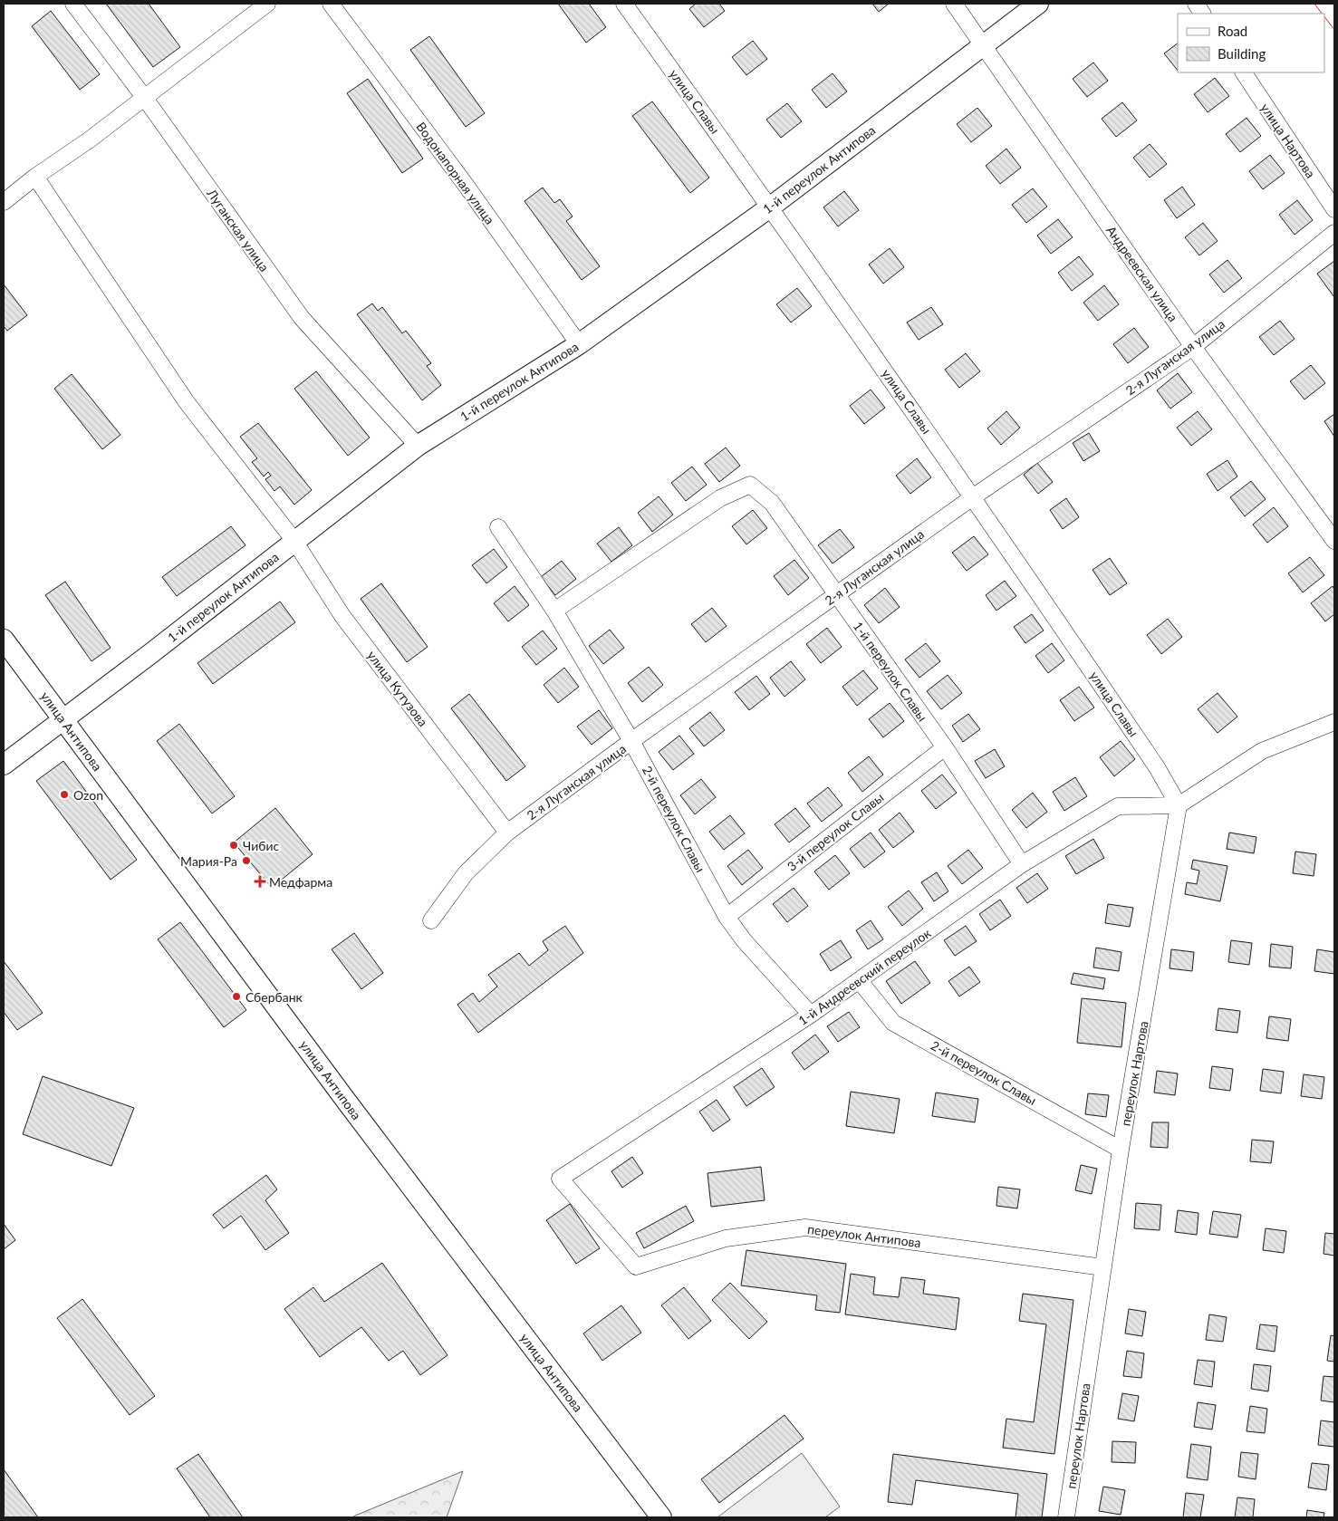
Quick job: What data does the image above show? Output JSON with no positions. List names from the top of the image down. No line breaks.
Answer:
{"streets":{"main road":["1-й переулок Антипова","улица Антипова"],"street":["улица Славы","улица Нартова","Водонапорная улица","Луганская улица","Андреевская улица","2-я Луганская улица","1-й переулок Славы","улица Кутузова","2-й переулок Славы","3-й переулок Славы","1-й Андреевский переулок","переулок Нартова","переулок Антипова"]},"crossings":[["улица Славы","1-й переулок Антипова"],["улица Славы","2-я Луганская улица"],["улица Славы","1-й Андреевский переулок"],["улица Славы","переулок Нартова"],["1-й переулок Антипова","Водонапорная улица"],["1-й переулок Антипова","Луганская улица"],["1-й переулок Антипова","Андреевская улица"],["1-й переулок Антипова","улица Кутузова"],["1-й переулок Антипова","улица Антипова"],["Андреевская улица","2-я Луганская улица"],["2-я Луганская улица","1-й переулок Славы"],["2-я Луганская улица","улица Кутузова"],["2-я Луганская улица","2-й переулок Славы"],["1-й переулок Славы","2-й переулок Славы"],["1-й переулок Славы","3-й переулок Славы"],["1-й переулок Славы","1-й Андреевский переулок"],["2-й переулок Славы","3-й переулок Славы"],["2-й переулок Славы","1-й Андреевский переулок"],["2-й переулок Славы","переулок Нартова"],["1-й Андреевский переулок","переулок Нартова"],["1-й Андреевский переулок","переулок Антипова"],["переулок Нартова","переулок Антипова"]],"places":{"other":["Ozon","Чибис","Мария-Ра","Сбербанк"],"health":["Медфарма"]},"legend":["Road","Building"]}
